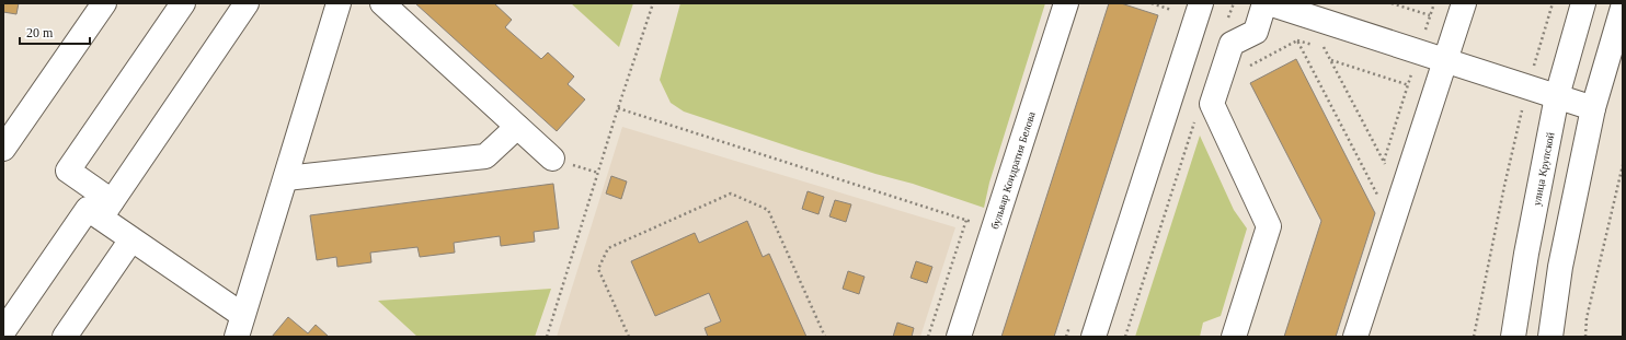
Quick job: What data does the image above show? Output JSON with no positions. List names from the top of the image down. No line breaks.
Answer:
{"streets":{"main road":["улица Крупской","бульвар Кондратия Белова"]},"scale_bar":"20 m"}
